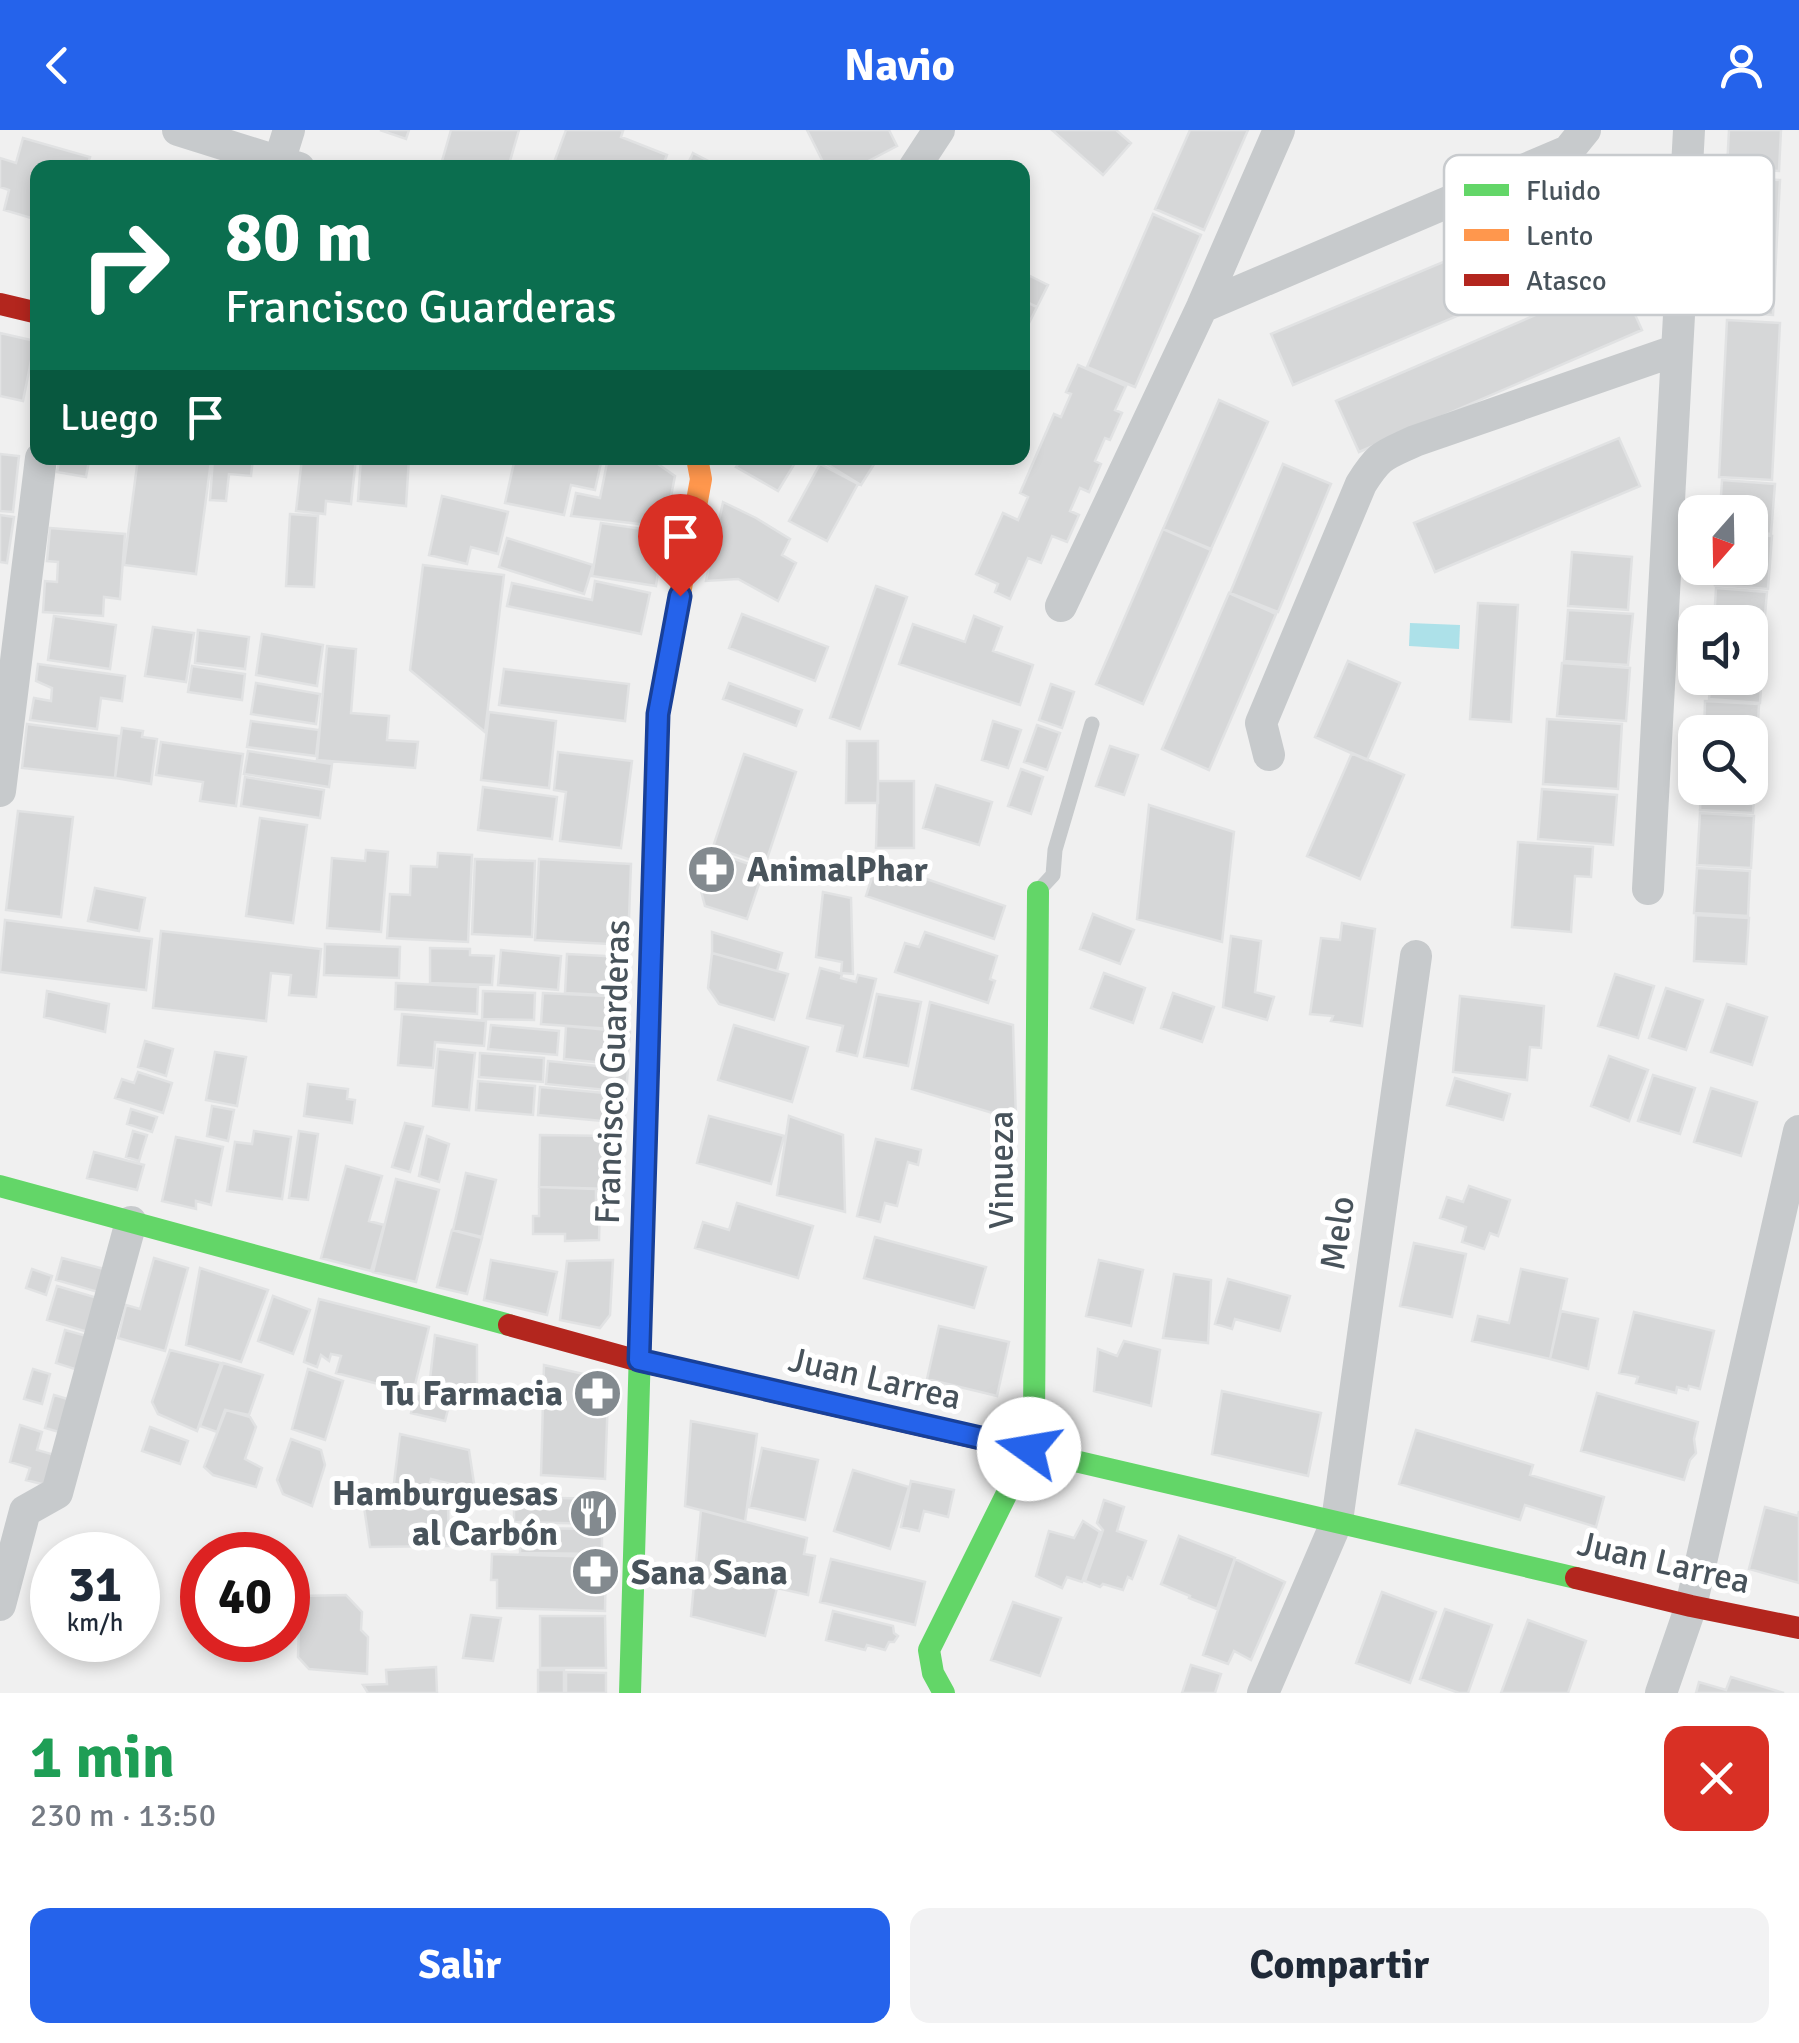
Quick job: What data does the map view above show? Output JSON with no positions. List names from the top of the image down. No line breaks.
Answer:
{"streets":{"street":["Francisco Guarderas","Vinueza","Melo","Juan Larrea"]},"crossings":[["Francisco Guarderas","Juan Larrea"],["Vinueza","Juan Larrea"],["Melo","Juan Larrea"]],"places":{"pharmacy":["AnimalPhar","Tu Farmacia","Sana Sana"],"restaurant":["Hamburguesas al Carbón"]},"legend":["Fluido","Lento","Atasco"],"north":"bottom","page":{"header":"Navio","turn":["80 m","Francisco Guarderas"],"then":"Luego","speed":"31 km/h","limit":"40","heading":["1 min","230 m · 13:50"],"buttons":["Salir","Compartir"]}}
